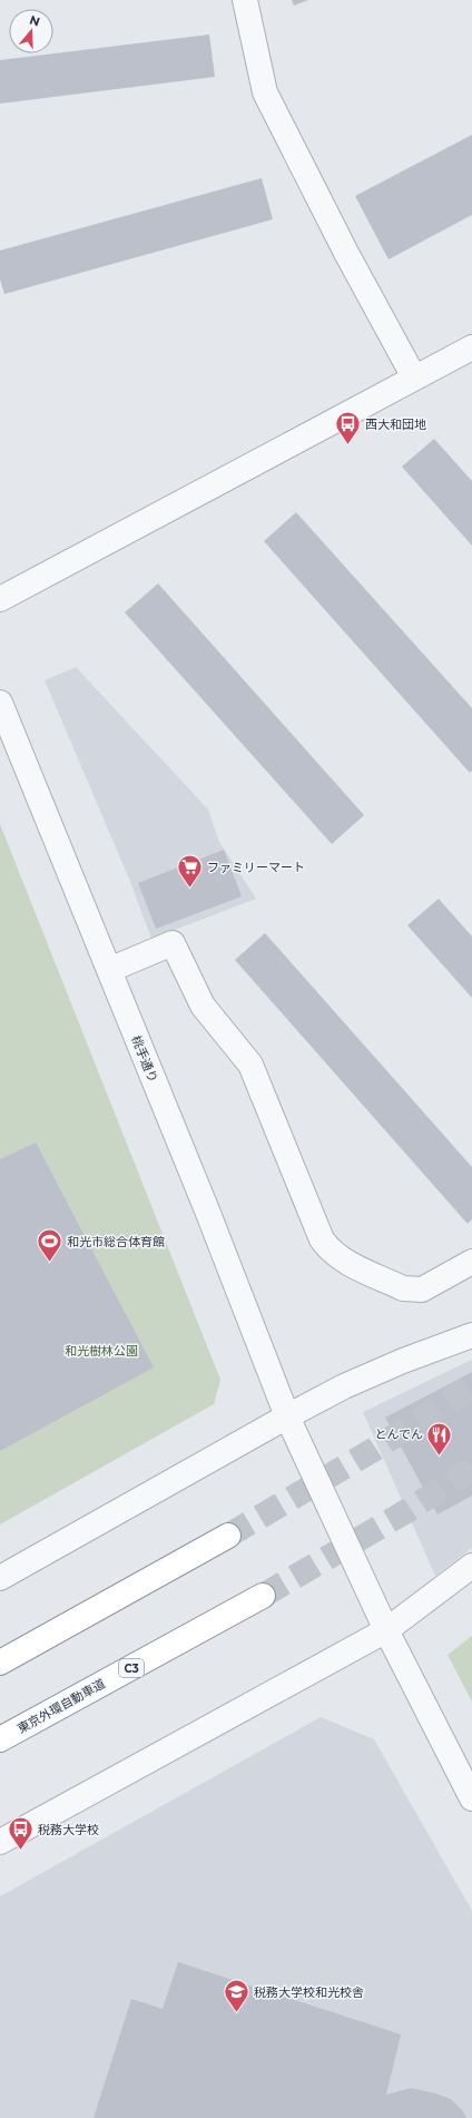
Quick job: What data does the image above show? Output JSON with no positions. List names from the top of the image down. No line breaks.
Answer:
{"streets":{"highway":["C3","東京外環自動車道"],"street":["桃手通り"]},"parks":["和光樹林公園"],"places":{"bus stop":["西大和団地","税務大学校"],"supermarket":["ファミリーマート"],"sports":["和光市総合体育館"],"restaurant":["とんでん"],"school or university":["税務大学校和光校舎"]},"north":"top"}
